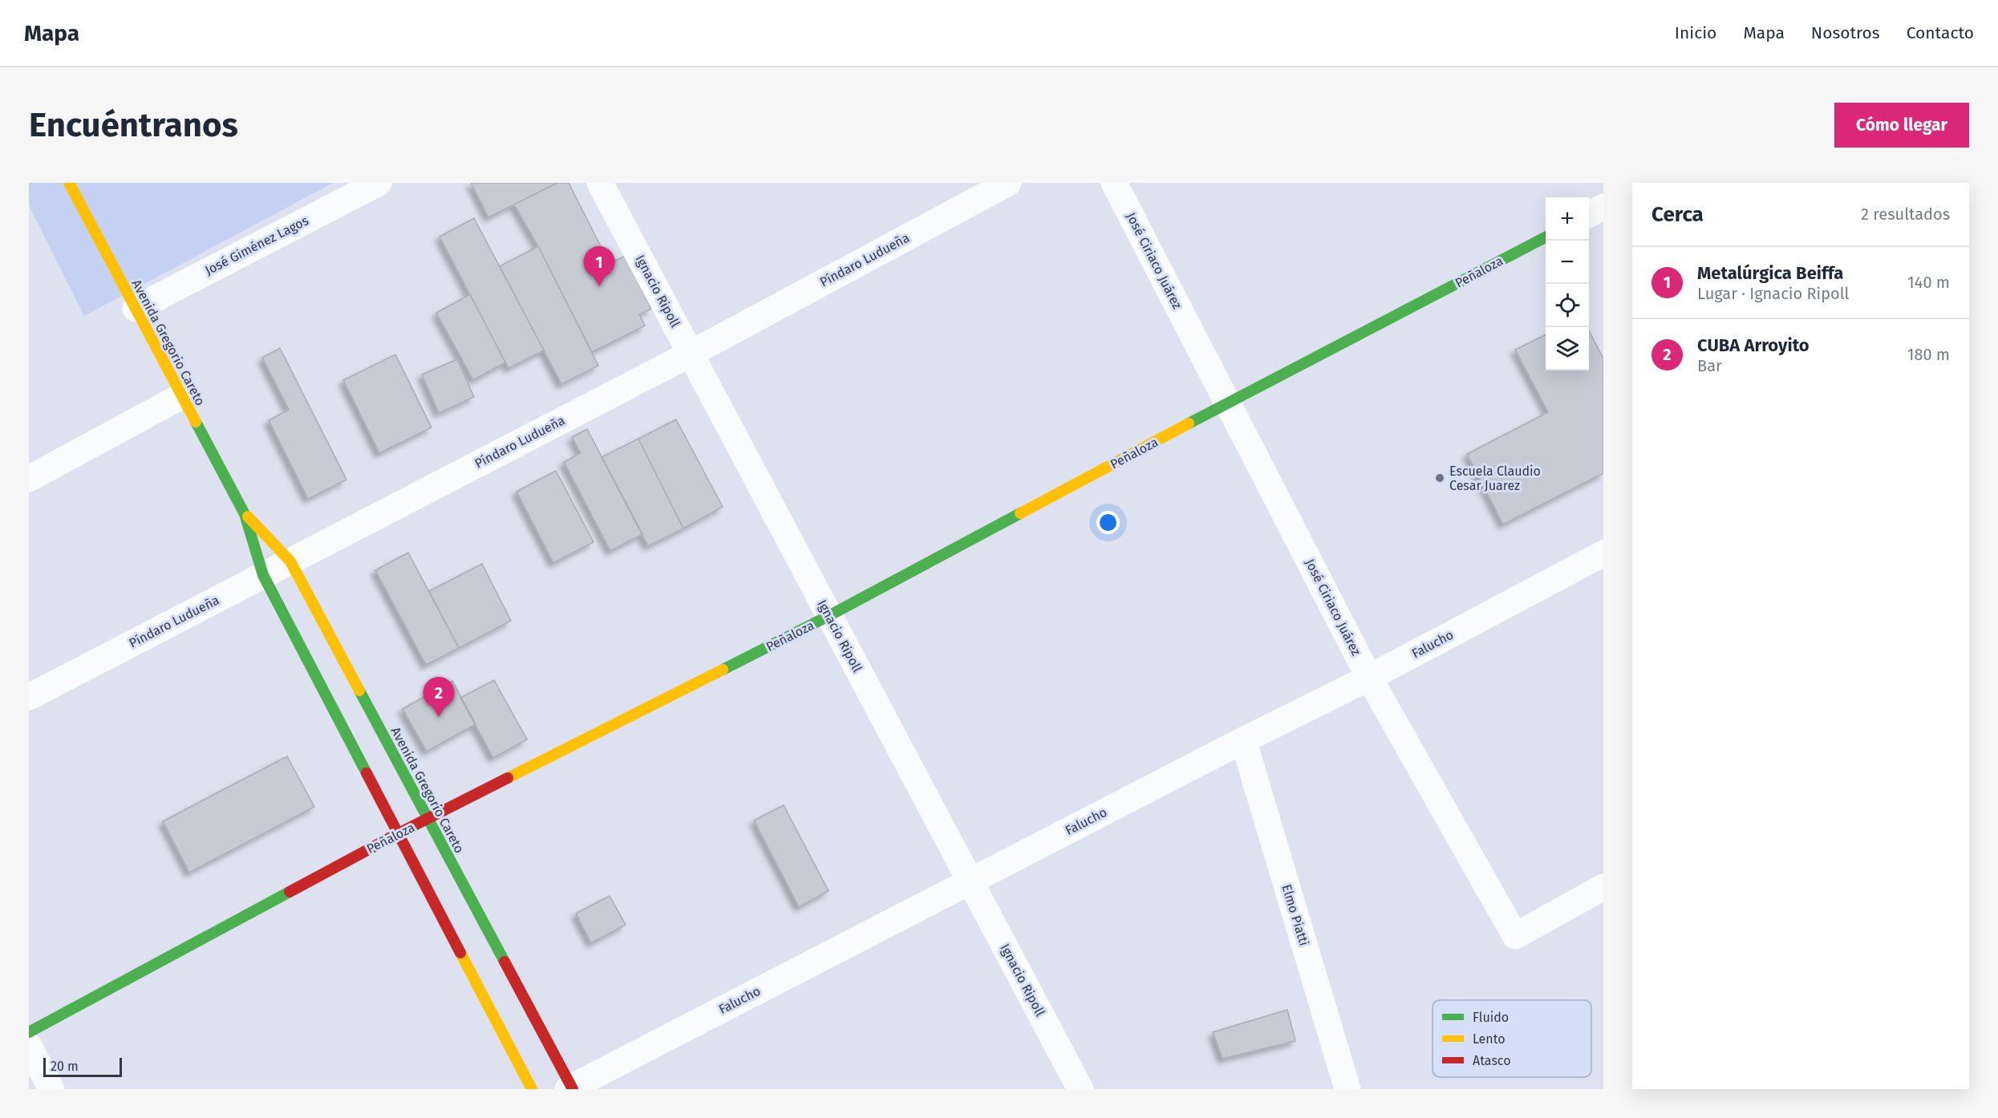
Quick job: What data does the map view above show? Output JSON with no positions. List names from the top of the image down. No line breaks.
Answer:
{"streets":{"street":["José Giménez Lagos","Píndaro Ludueña","José Ciriaco Juárez","Peñaloza","Ignacio Ripoll","Avenida Gregorio Careto","Falucho","Elmo Piatti"]},"crossings":[["José Giménez Lagos","Avenida Gregorio Careto"],["Píndaro Ludueña","Ignacio Ripoll"],["Píndaro Ludueña","Avenida Gregorio Careto"],["José Ciriaco Juárez","Peñaloza"],["José Ciriaco Juárez","Falucho"],["Peñaloza","Ignacio Ripoll"],["Peñaloza","Avenida Gregorio Careto"],["Ignacio Ripoll","Falucho"],["Avenida Gregorio Careto","Falucho"],["Falucho","Elmo Piatti"]],"places":["Escuela Claudio Cesar Juarez"],"legend":["Fluido","Lento","Atasco"],"scale_bar":"20 m","page":{"header":"Mapa","nav":["Inicio","Mapa","Nosotros","Contacto"],"buttons":"Cómo llegar","title":"Encuéntranos","heading":["Cerca","2 resultados"],"map_buttons":["+","−"],"list":[{"mark":"1","name":"Metalúrgica Beiffa","note":"Lugar · Ignacio Ripoll","value":"140 m"},{"mark":"2","name":"CUBA Arroyito","note":"Bar","value":"180 m"}],"pins":["1","2"],"scale":"20 m"}}
